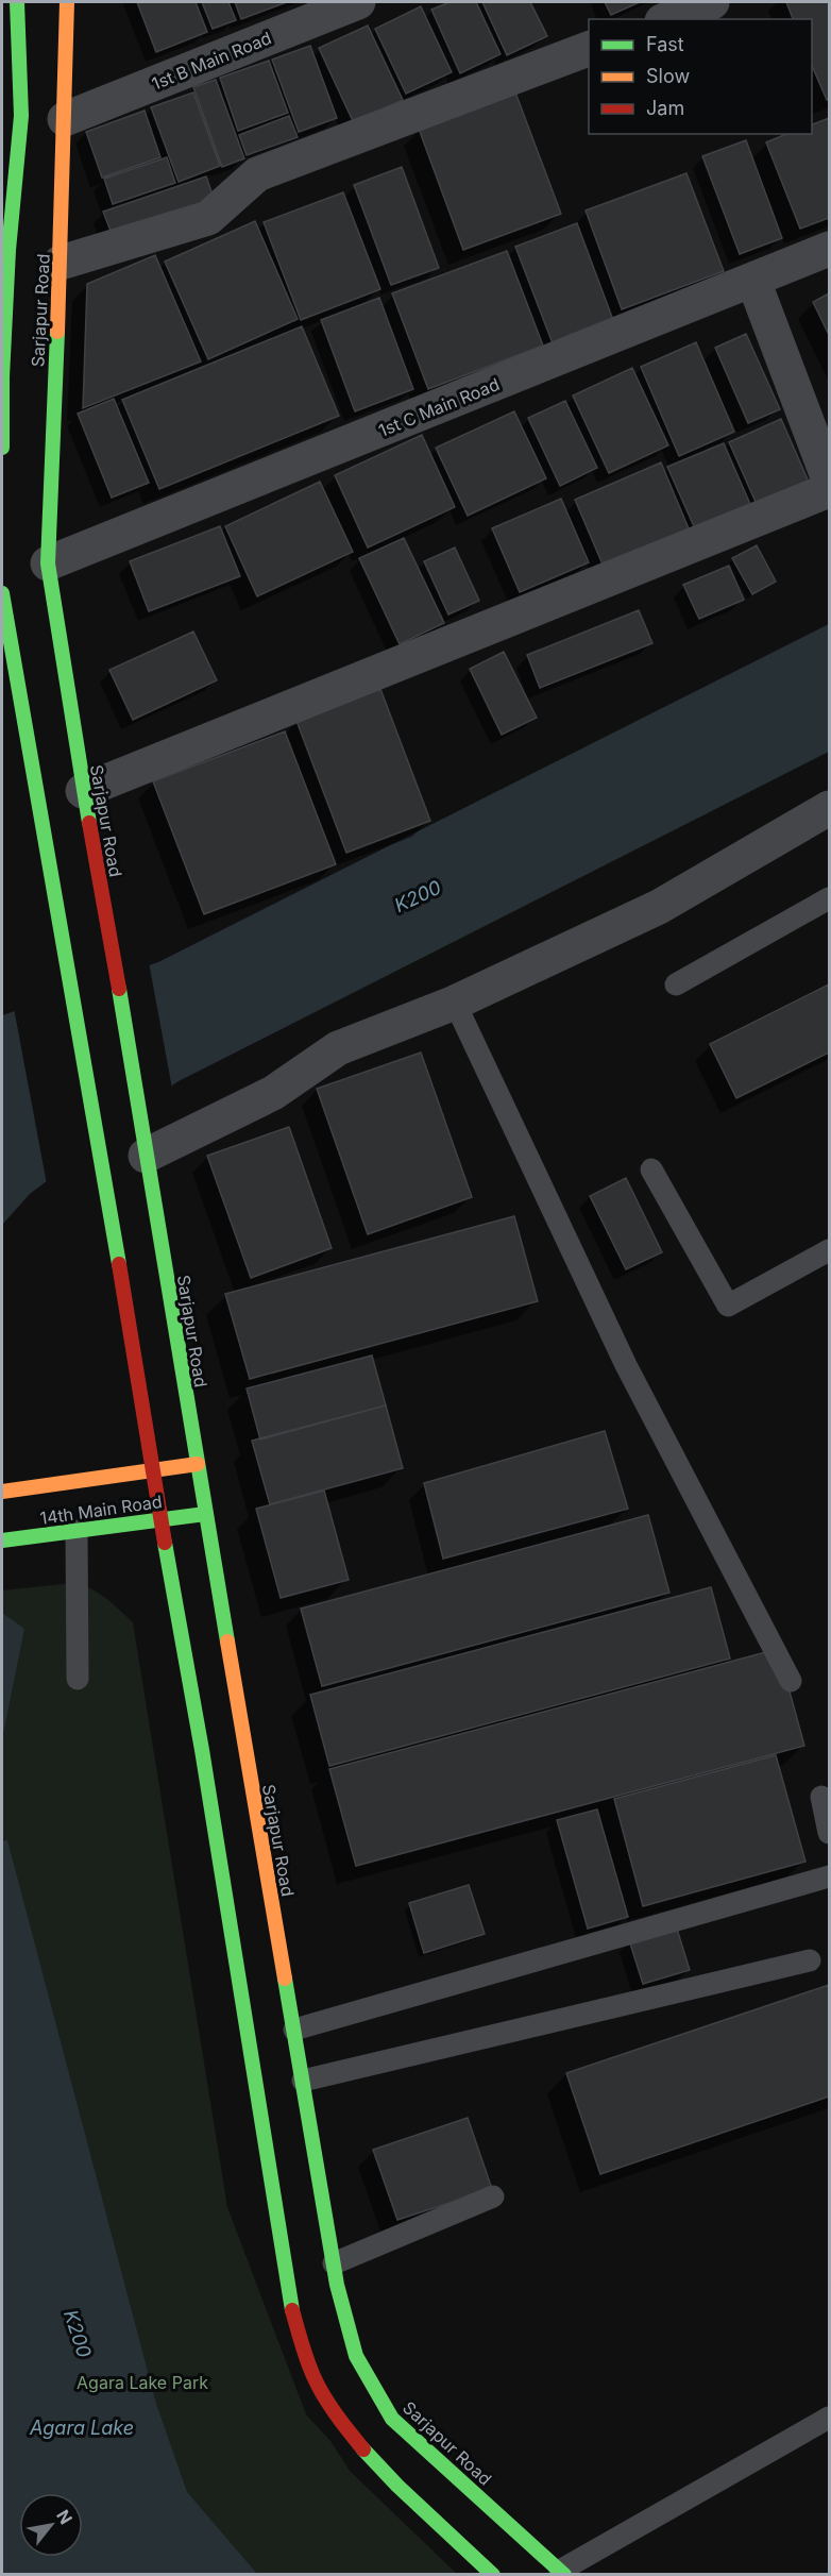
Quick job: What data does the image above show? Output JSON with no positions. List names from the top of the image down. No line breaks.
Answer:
{"streets":{"main road":["Sarjapur Road","14th Main Road"],"street":["1st B Main Road","1st C Main Road"]},"crossings":[["1st B Main Road","Sarjapur Road"],["Sarjapur Road","1st C Main Road"],["Sarjapur Road","14th Main Road"]],"water":["K200","Agara Lake"],"parks":["Agara Lake Park"],"legend":["Fast","Slow","Jam"],"north":"top right"}
